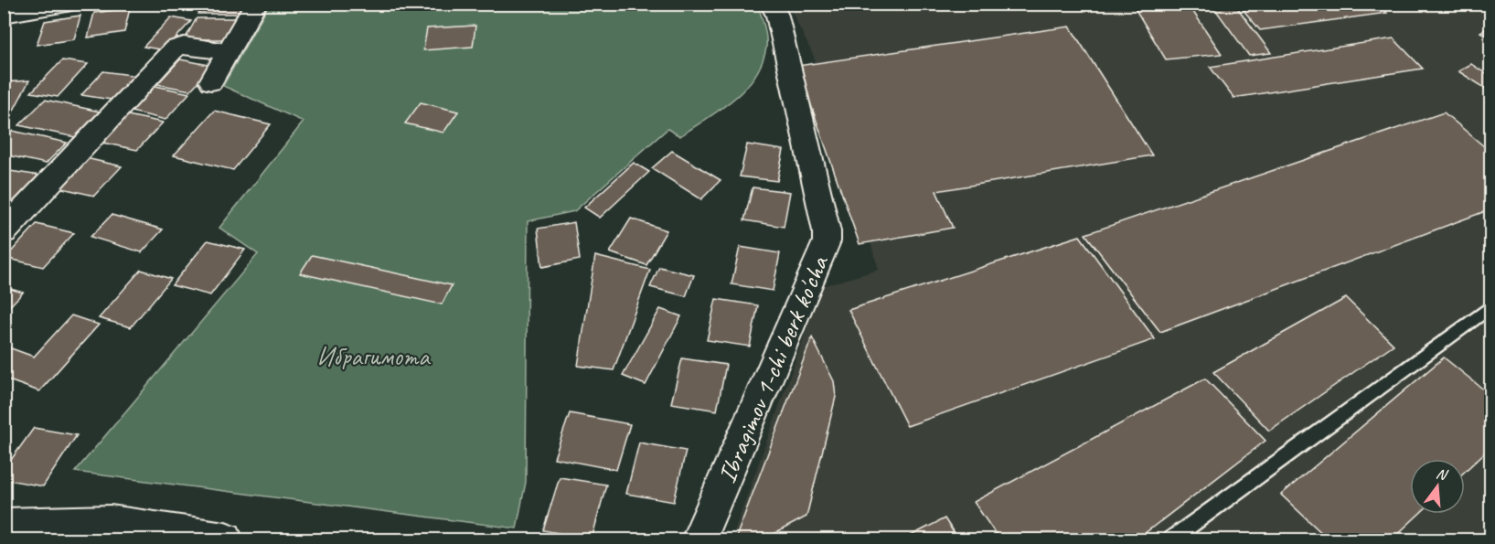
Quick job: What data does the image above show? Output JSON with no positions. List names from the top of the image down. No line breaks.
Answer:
{"streets":{"street":["Ibragimov 1-chi berk ko'cha"]},"parks":["Ибрагимота"],"north":"top"}
